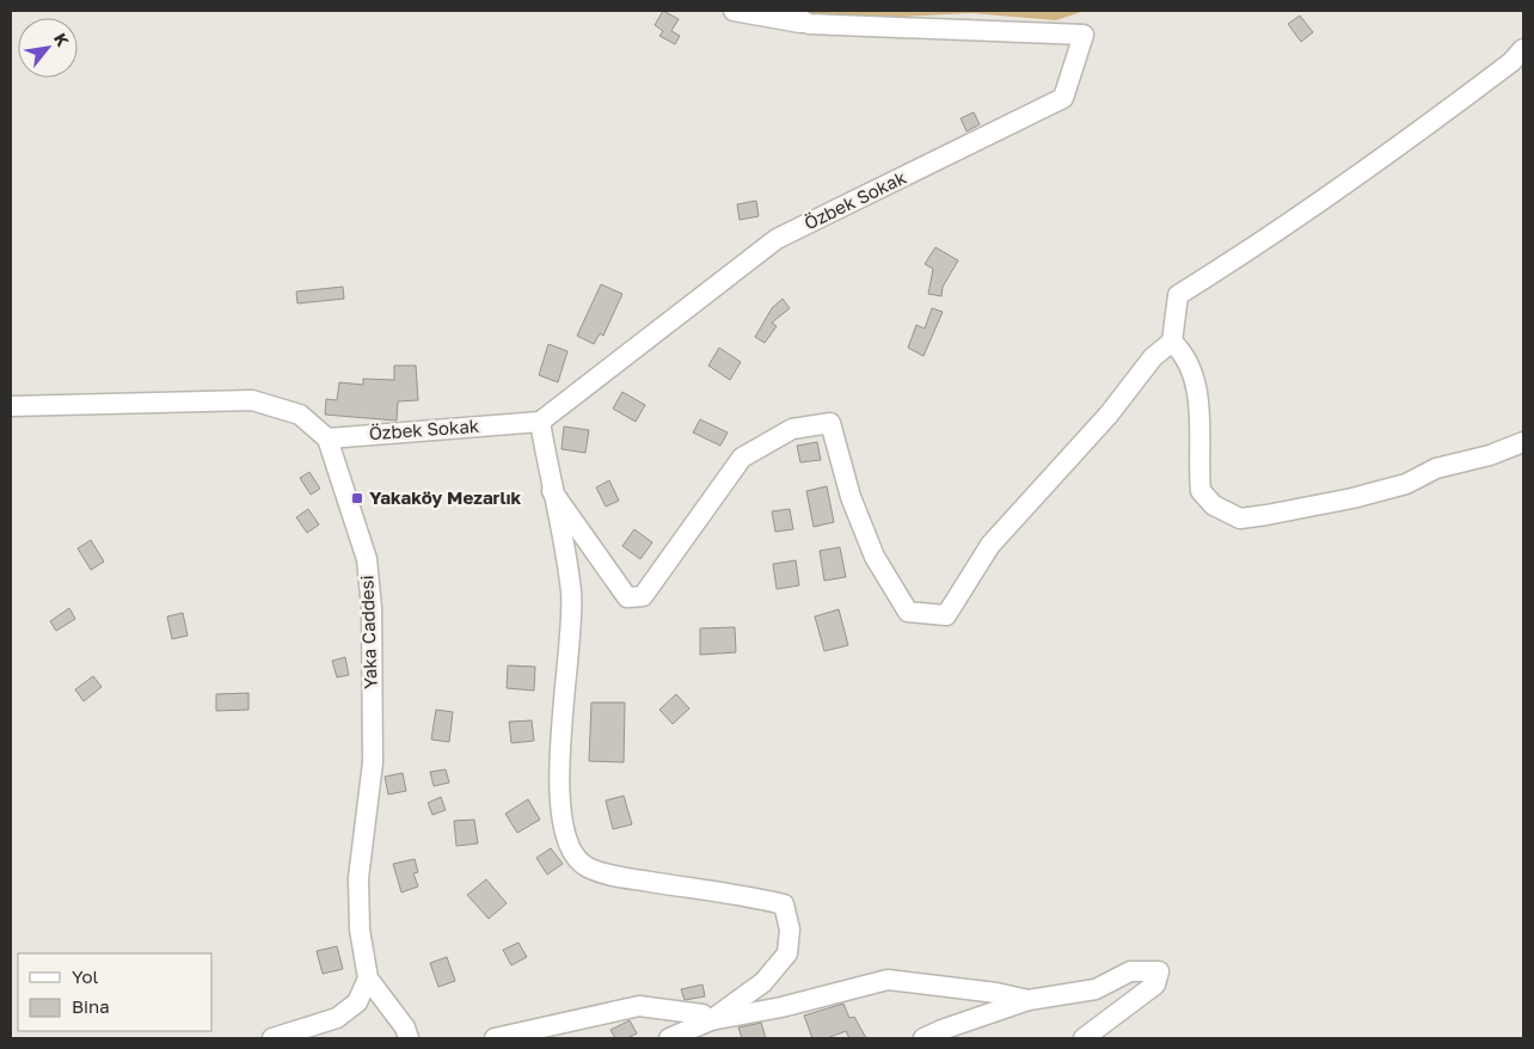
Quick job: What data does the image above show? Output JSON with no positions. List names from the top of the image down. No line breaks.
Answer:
{"streets":{"street":["Özbek Sokak","Yaka Caddesi"]},"crossings":[["Özbek Sokak","Yaka Caddesi"]],"places":{"transit":["Yakaköy Mezarlık"]},"legend":["Yol","Bina"],"north":"top right"}
